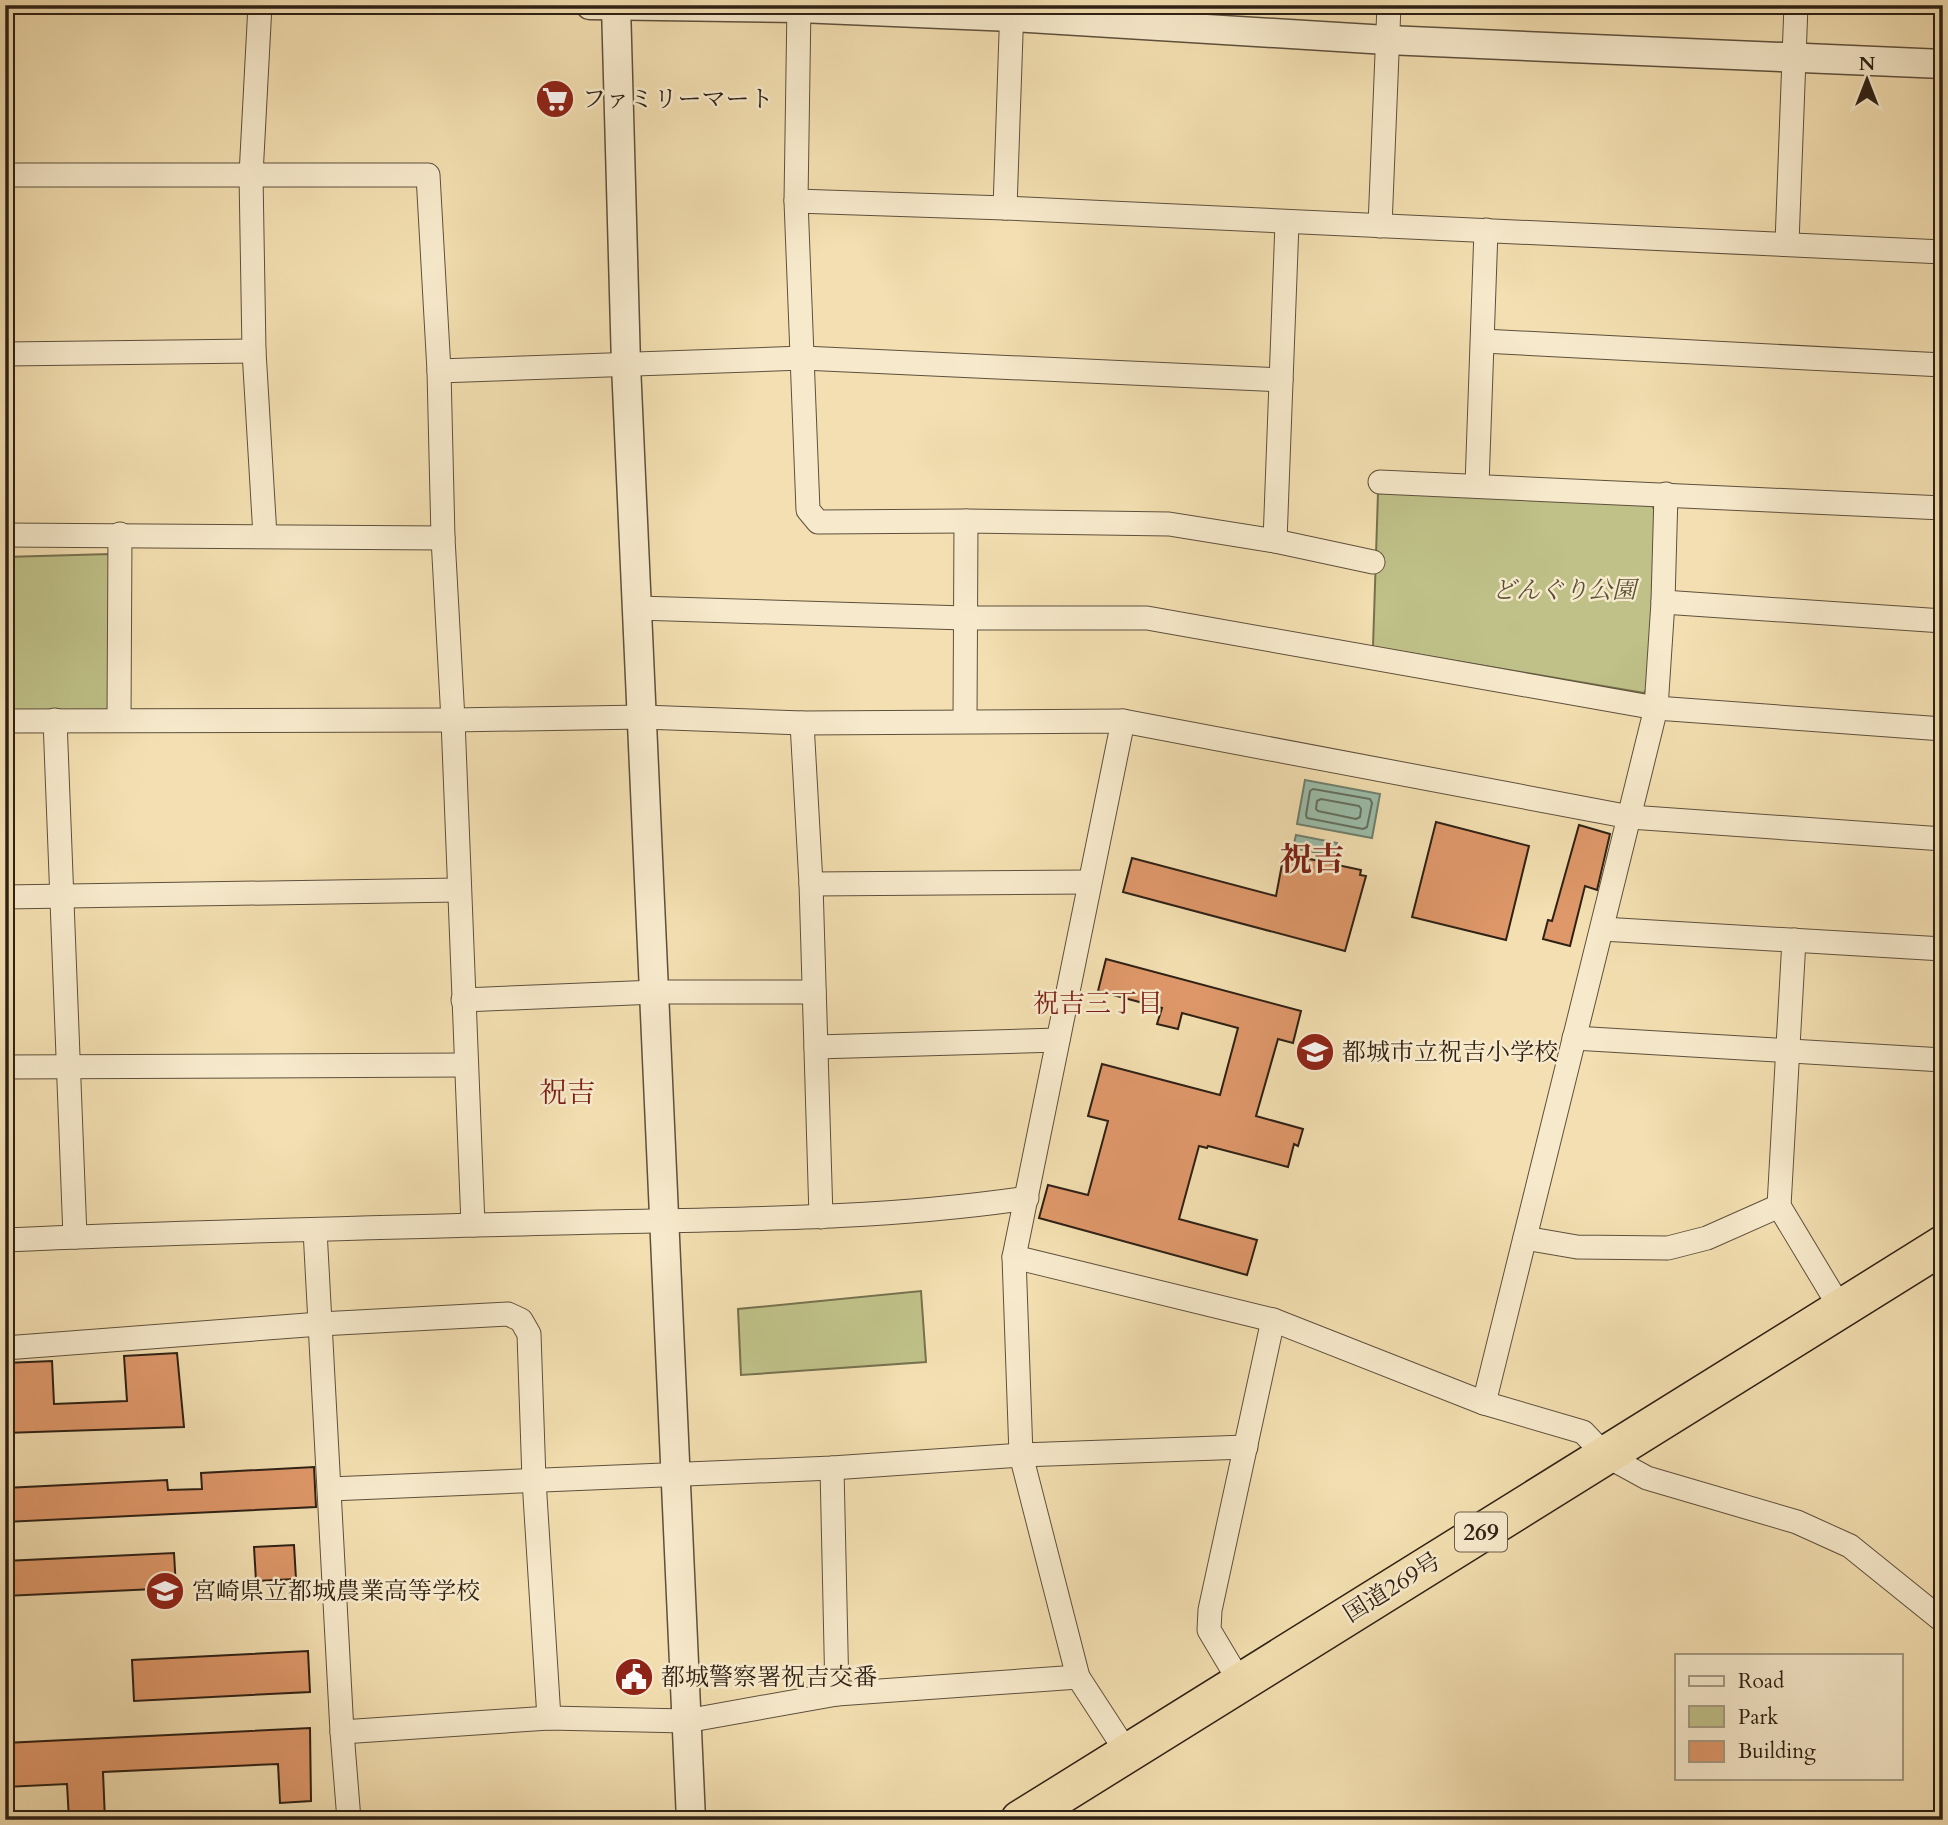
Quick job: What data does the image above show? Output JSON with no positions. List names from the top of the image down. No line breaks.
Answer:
{"streets":{"highway":["269","国道269号"]},"districts":["祝吉","祝吉三丁目","祝吉"],"parks":["どんぐり公園"],"places":{"supermarket":["ファミリーマート"],"school or university":["都城市立祝吉小学校","宮崎県立都城農業高等学校"],"public building":["都城警察署祝吉交番"]},"legend":["Road","Park","Building"],"north":"top"}
